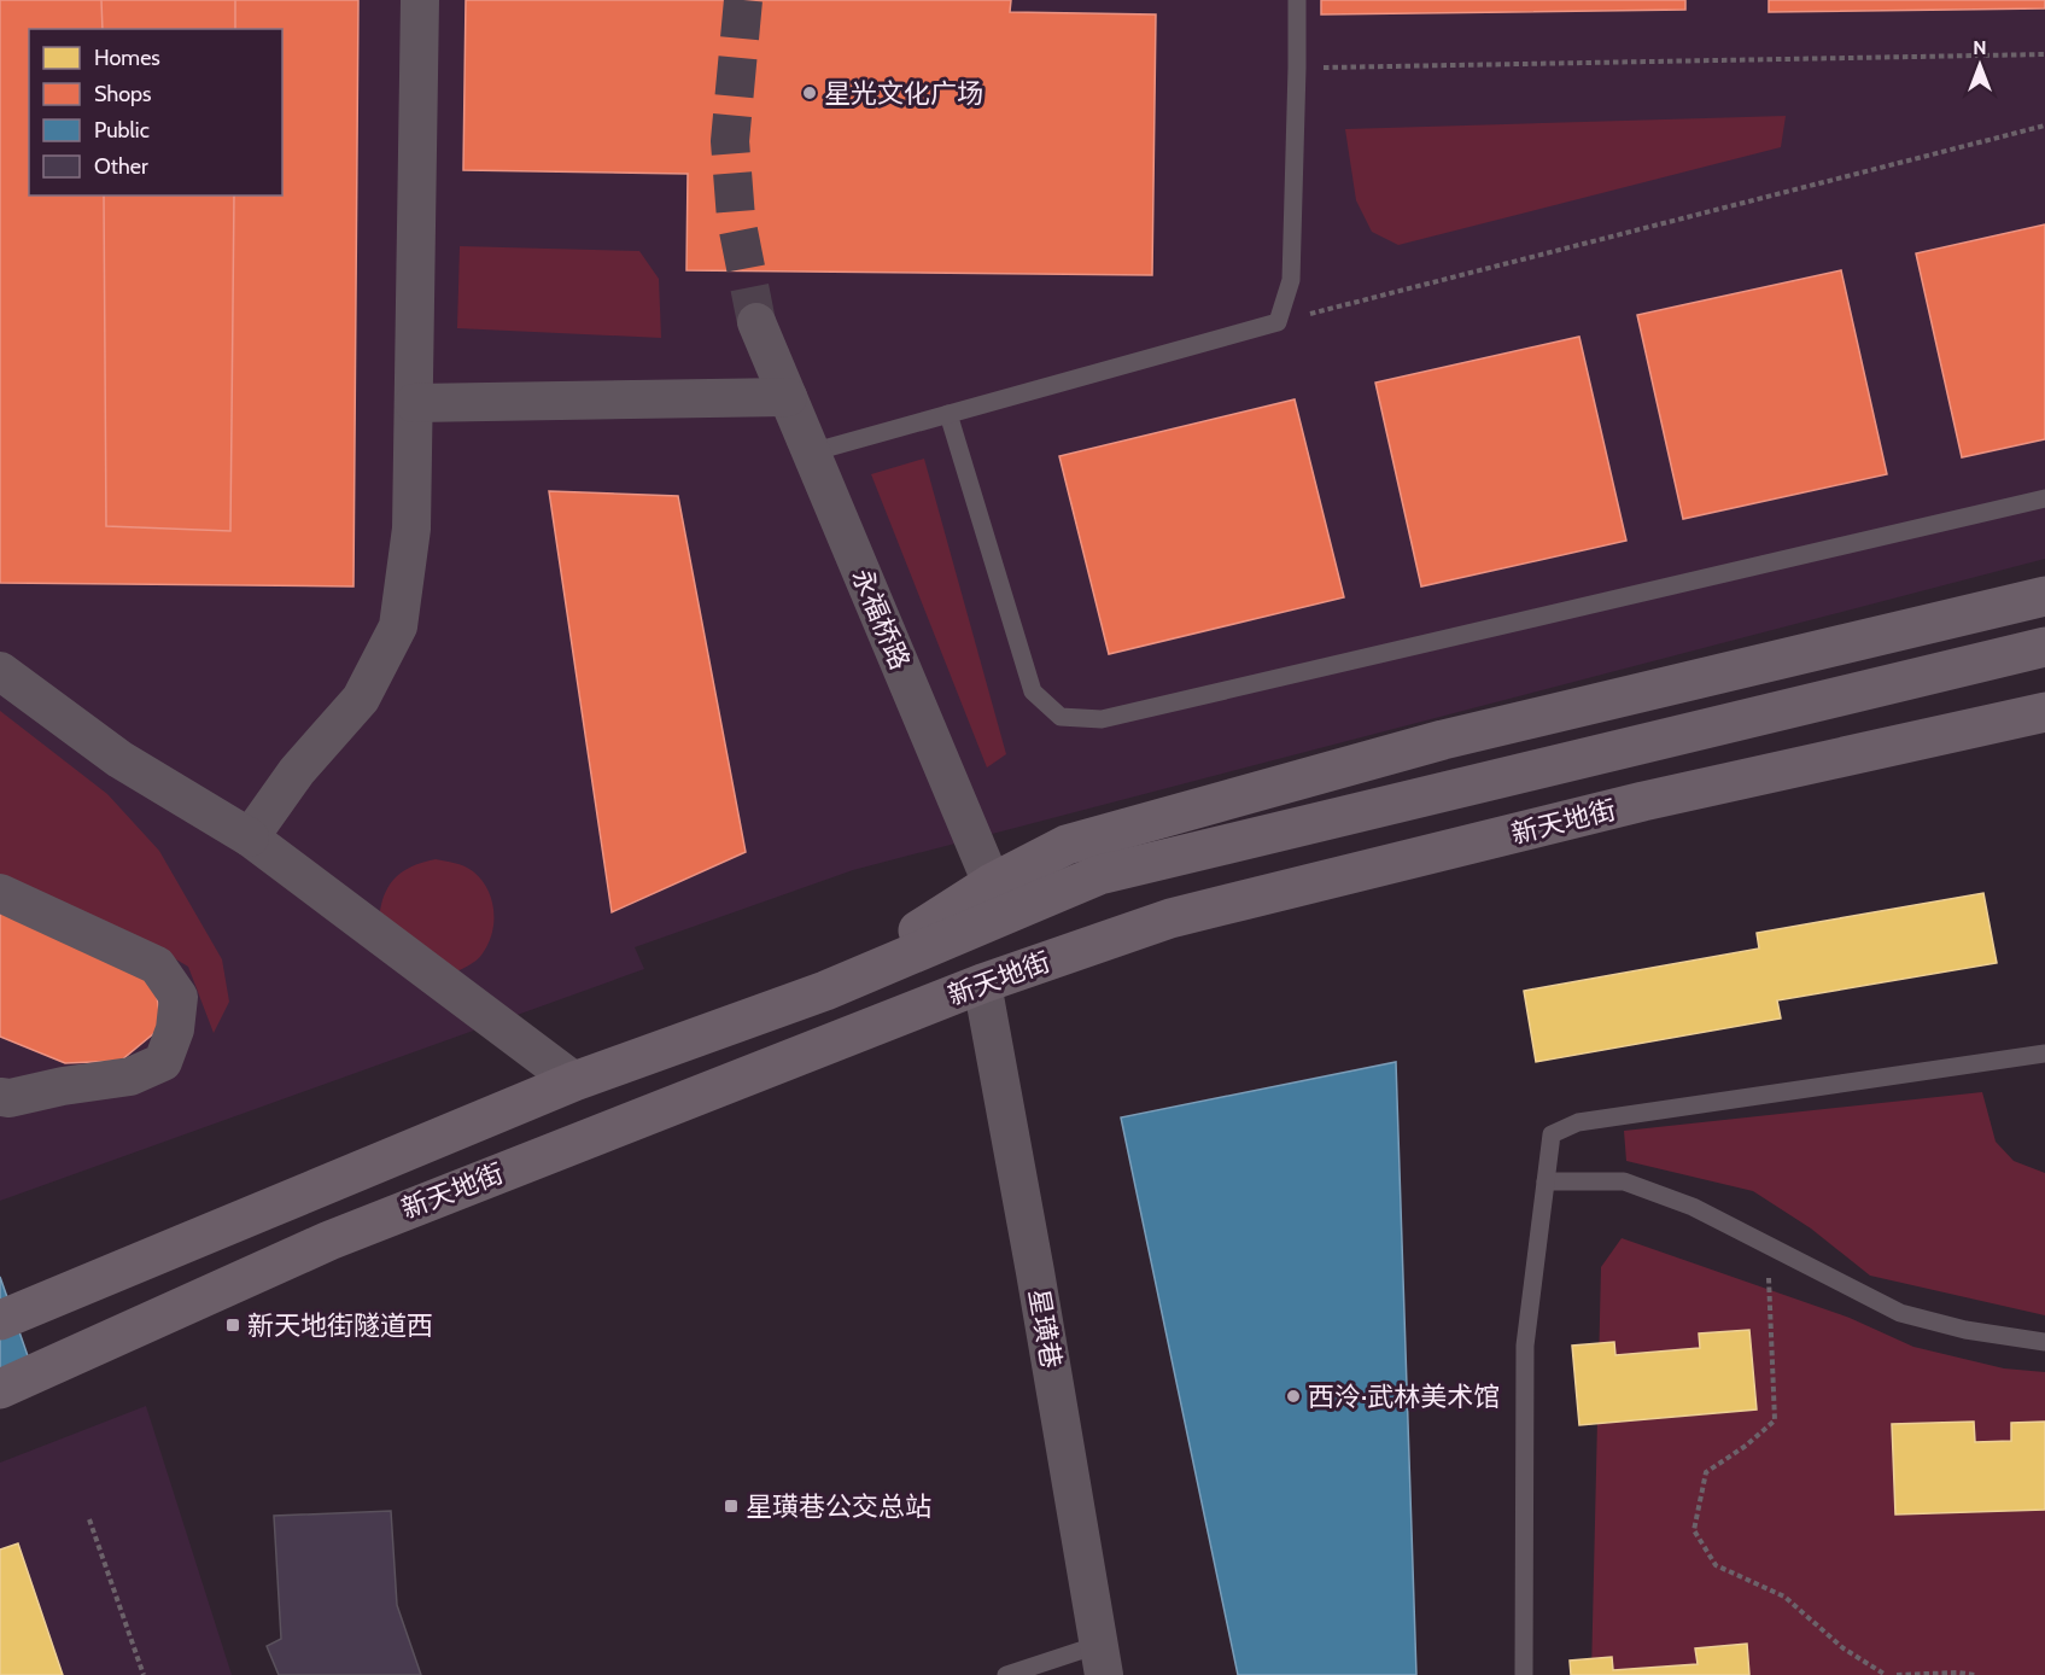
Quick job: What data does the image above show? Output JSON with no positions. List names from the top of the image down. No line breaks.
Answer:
{"streets":{"main road":["新天地街"],"street":["永福桥路","星璜巷"]},"crossings":[["永福桥路","新天地街"],["新天地街","星璜巷"]],"places":{"other":["星光文化广场","西泠·武林美术馆"],"transit":["新天地街隧道西","星璜巷公交总站"]},"legend":["Homes","Shops","Public","Other"],"north":"top"}
